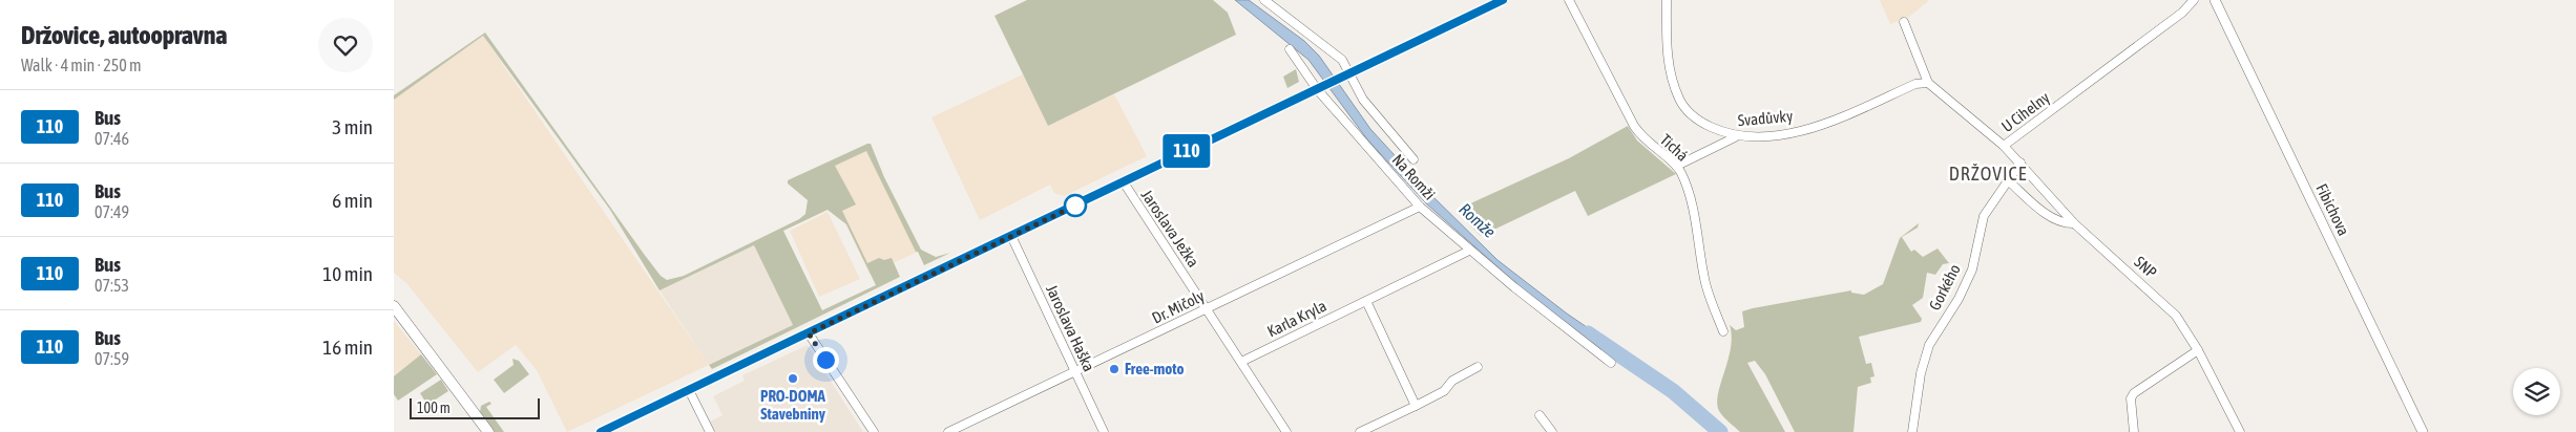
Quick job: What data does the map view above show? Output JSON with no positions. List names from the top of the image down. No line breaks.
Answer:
{"streets":{"street":["U Cihelny","Svadůvky","Tichá","Na Romži","Fibichova","Jaroslava Ježka","SNP","Gorkého","Dr. Mičoly","Karla Kryla","Jaroslava Haška"]},"crossings":[["U Cihelny","Svadůvky"],["U Cihelny","SNP"],["Na Romži","Dr. Mičoly"],["Na Romži","Karla Kryla"],["Jaroslava Ježka","Dr. Mičoly"],["Jaroslava Ježka","Karla Kryla"],["SNP","Gorkého"],["Dr. Mičoly","Jaroslava Haška"]],"districts":["DRŽOVICE"],"water":["Romže"],"places":["Free-moto","PRO-DOMA Stavebniny"],"lines":["bus line 110"],"scale_bar":"100 m","page":{"heading":["Držovice, autoopravna","Walk · 4 min · 250 m"],"on_map":"110","list":[{"mark":"110","name":"Bus","note":"07:46","value":"3 min"},{"mark":"110","name":"Bus","note":"07:49","value":"6 min"},{"mark":"110","name":"Bus","note":"07:53","value":"10 min"},{"mark":"110","name":"Bus","note":"07:59","value":"16 min"}],"scale":"100 m"}}
